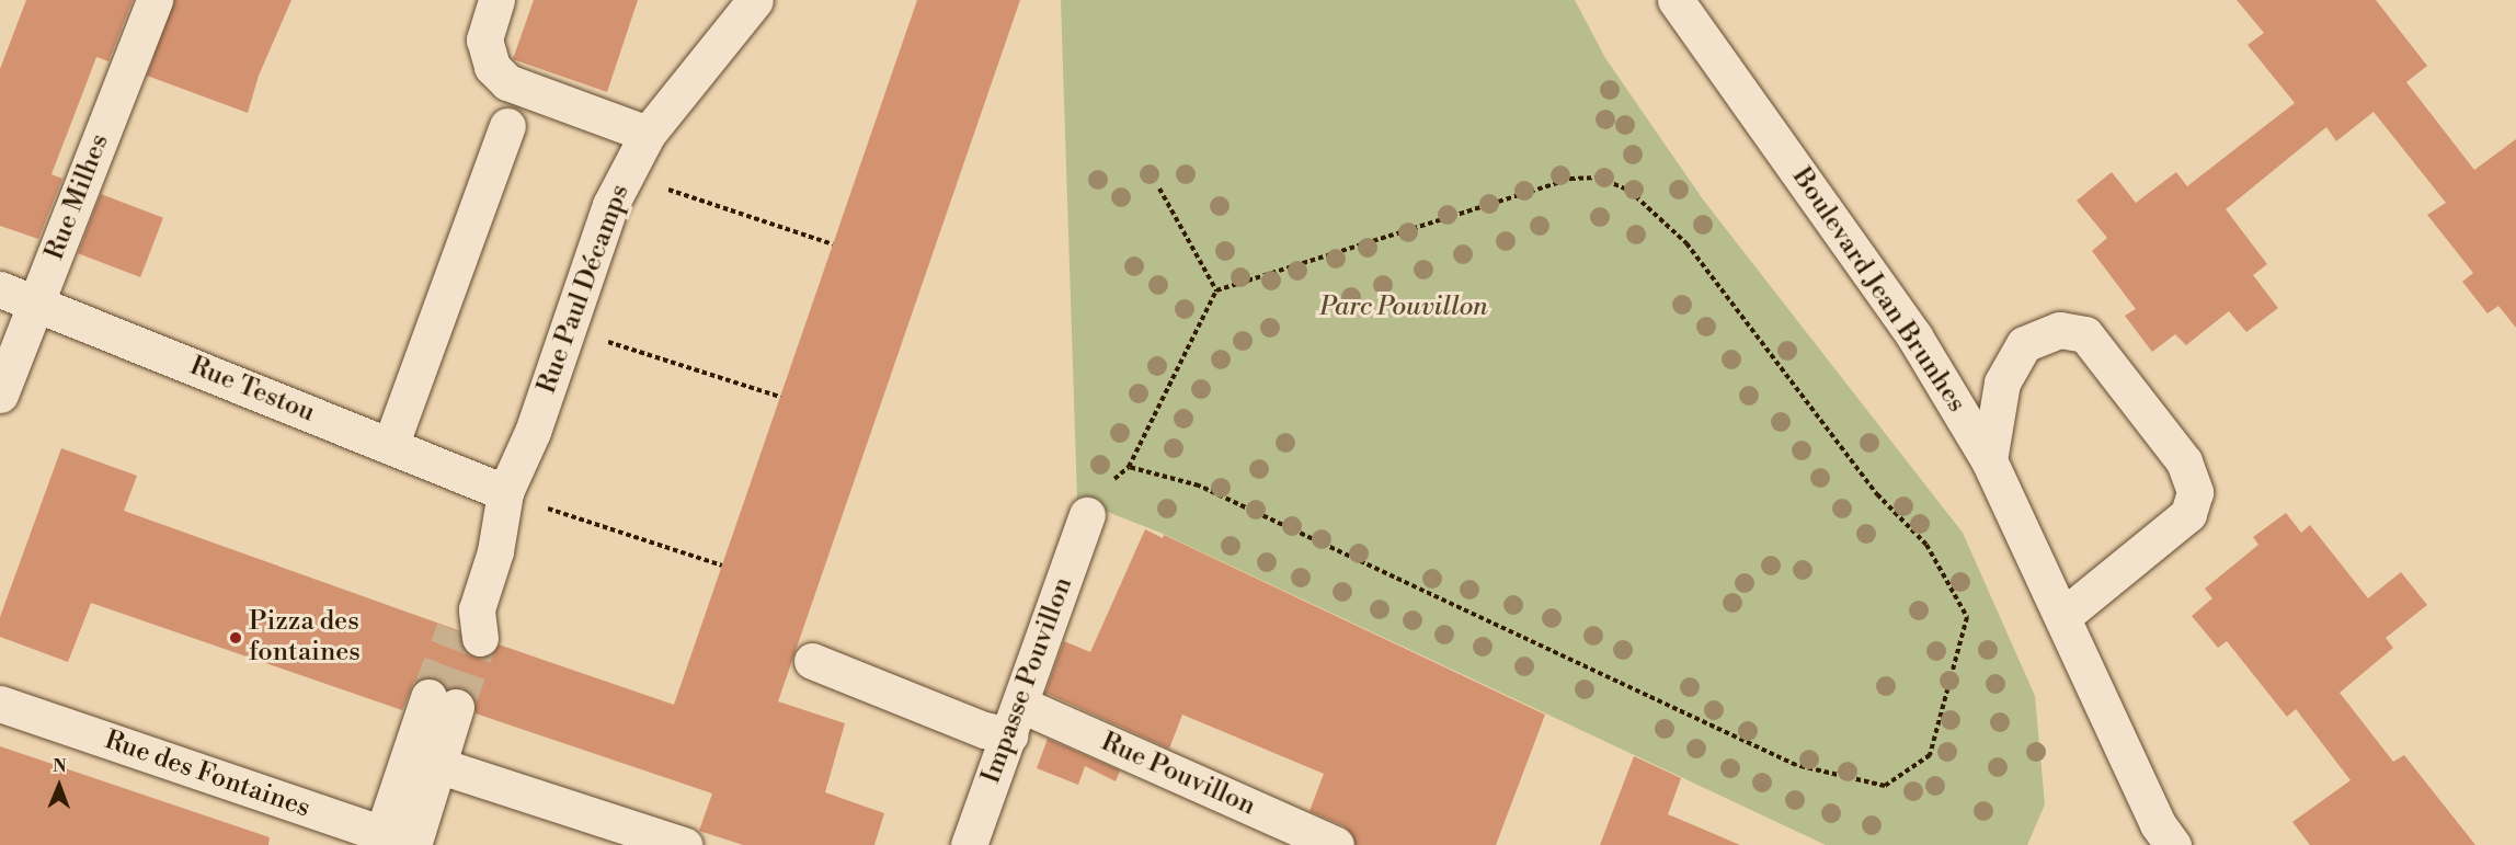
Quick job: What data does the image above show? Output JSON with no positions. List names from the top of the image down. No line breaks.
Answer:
{"streets":{"street":["Rue Milhes","Rue Paul Décamps","Boulevard Jean Brunhes","Rue Testou","Impasse Pouvillon","Rue des Fontaines","Rue Pouvillon"]},"crossings":[["Rue Milhes","Rue Testou"],["Rue Paul Décamps","Rue Testou"],["Impasse Pouvillon","Rue Pouvillon"]],"parks":["Parc Pouvillon"],"places":["Pizza des fontaines"],"north":"top"}
